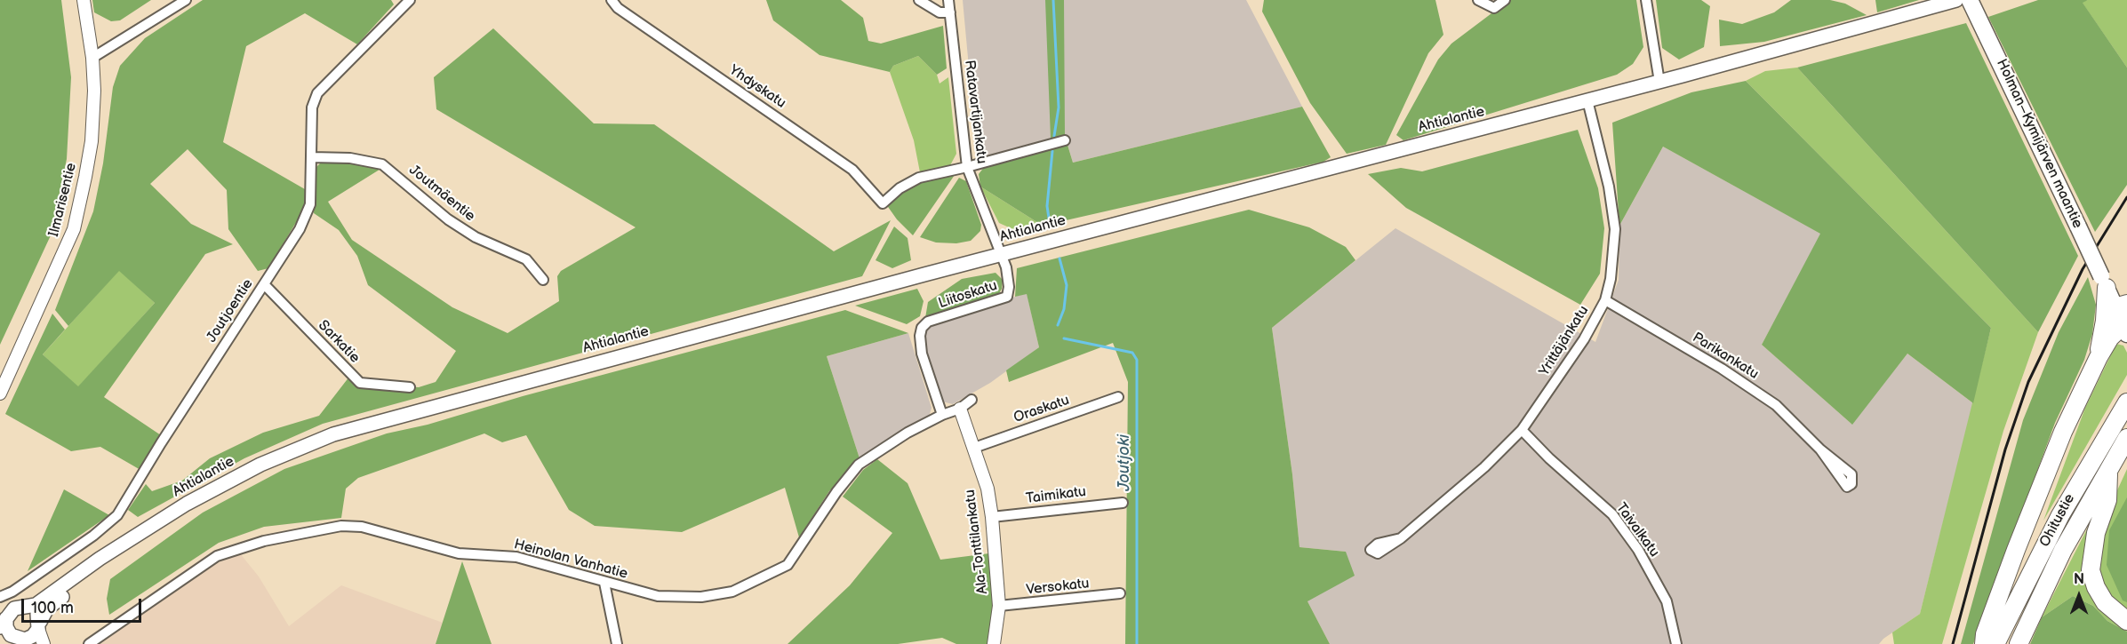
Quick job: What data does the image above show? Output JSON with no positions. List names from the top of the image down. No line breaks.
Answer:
{"streets":{"highway":["Holman–Kymijärven maantie","Ohitustie"],"main road":["Ahtialantie"],"street":["Yhdyskatu","Ratavartijankatu","Joutmäentie","Ilmarisentie","Liitoskatu","Joutjoentie","Yrittäjänkatu","Sarkatie","Parikankatu","Oraskatu","Taimikatu","Taivalkatu","Ala-Tonttilankatu","Heinolan Vanhatie","Versokatu"]},"crossings":[["Yhdyskatu","Ratavartijankatu"],["Ratavartijankatu","Ahtialantie"],["Ratavartijankatu","Liitoskatu"],["Ahtialantie","Liitoskatu"],["Ahtialantie","Yrittäjänkatu"],["Joutmäentie","Joutjoentie"],["Liitoskatu","Heinolan Vanhatie"],["Joutjoentie","Sarkatie"],["Yrittäjänkatu","Parikankatu"],["Yrittäjänkatu","Taivalkatu"],["Oraskatu","Ala-Tonttilankatu"],["Taimikatu","Ala-Tonttilankatu"],["Ala-Tonttilankatu","Heinolan Vanhatie"],["Ala-Tonttilankatu","Versokatu"]],"water":["Joutjoki"],"scale_bar":"100 m","north":"top"}
